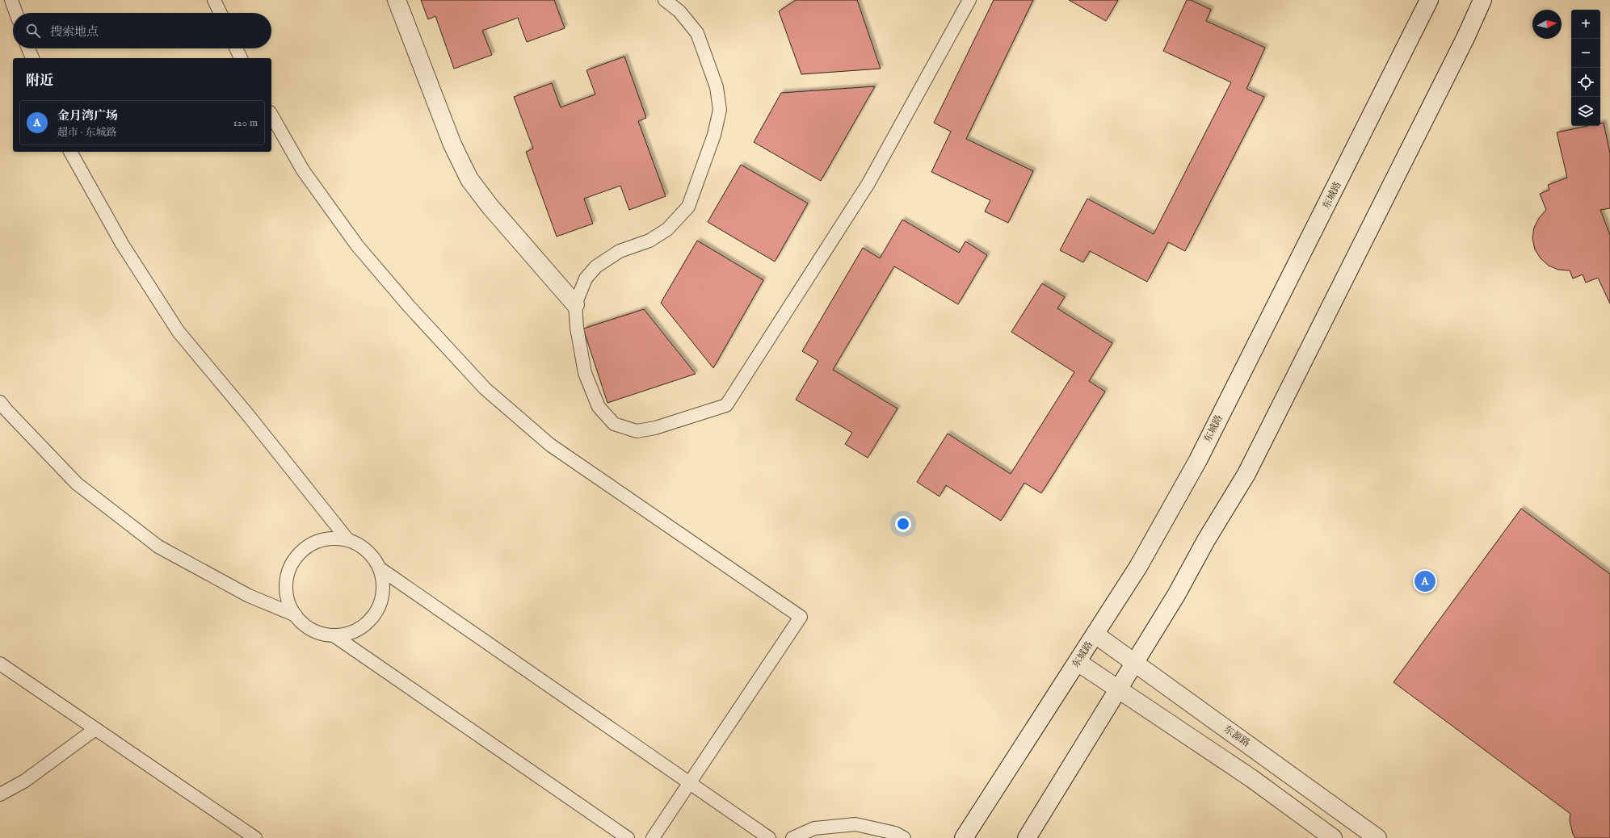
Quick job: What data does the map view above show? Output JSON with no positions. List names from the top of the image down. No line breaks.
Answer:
{"streets":{"main road":["东城路","东源路"]},"crossings":[["东城路","东源路"]],"north":"right","page":{"map_buttons":["+","−"],"search":"搜索地点","heading":"附近","list":[{"mark":"A","name":"金月湾广场","note":"超市 · 东城路","value":"120 m"}],"pins":"A"}}
